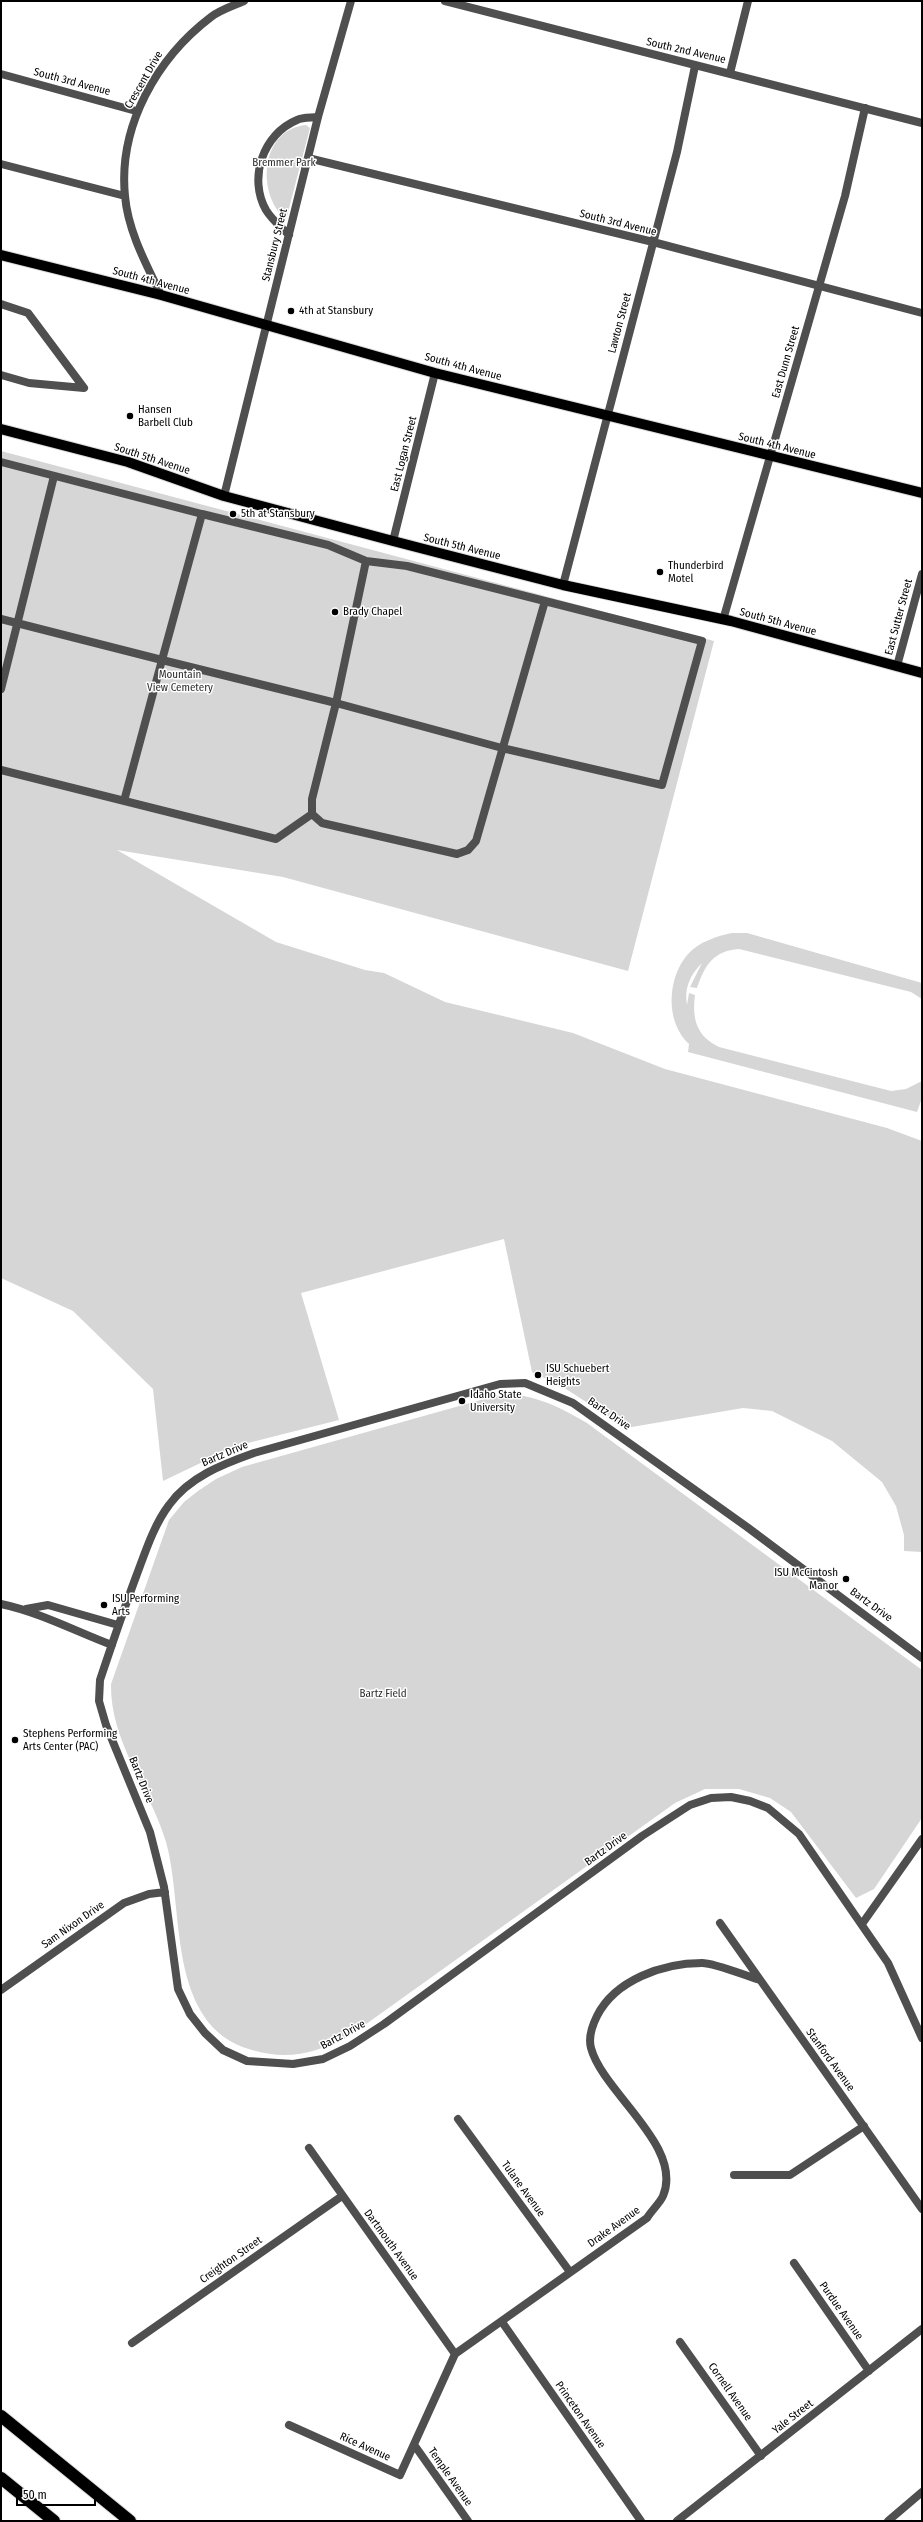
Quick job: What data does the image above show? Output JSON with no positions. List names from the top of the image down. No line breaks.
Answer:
{"streets":{"main road":["South 4th Avenue","South 5th Avenue"],"street":["South 2nd Avenue","Crescent Drive","South 3rd Avenue","Stansbury Street","Lawton Street","East Dunn Street","East Logan Street","East Sutter Street","Bartz Drive","Sam Nixon Drive","Stanford Avenue","Tulane Avenue","Drake Avenue","Dartmouth Avenue","Creighton Street","Purdue Avenue","Cornell Avenue","Princeton Avenue","Yale Street","Rice Avenue","Temple Avenue"]},"crossings":[["South 2nd Avenue","Lawton Street"],["South 2nd Avenue","East Dunn Street"],["Crescent Drive","South 3rd Avenue"],["Crescent Drive","South 4th Avenue"],["South 3rd Avenue","Stansbury Street"],["South 3rd Avenue","Lawton Street"],["South 3rd Avenue","East Dunn Street"],["Stansbury Street","South 4th Avenue"],["Stansbury Street","South 5th Avenue"],["South 4th Avenue","Lawton Street"],["South 4th Avenue","East Dunn Street"],["South 4th Avenue","East Logan Street"],["Lawton Street","South 5th Avenue"],["East Dunn Street","South 5th Avenue"],["East Logan Street","South 5th Avenue"],["South 5th Avenue","East Sutter Street"],["Bartz Drive","Sam Nixon Drive"],["Stanford Avenue","Drake Avenue"],["Tulane Avenue","Drake Avenue"],["Drake Avenue","Dartmouth Avenue"],["Drake Avenue","Princeton Avenue"],["Dartmouth Avenue","Creighton Street"],["Purdue Avenue","Yale Street"],["Cornell Avenue","Yale Street"],["Rice Avenue","Temple Avenue"]],"parks":["Bremmer Park","Mountain View Cemetery","Bartz Field"],"places":["4th at Stansbury","Hansen Barbell Club","5th at Stansbury","Thunderbird Motel","Brady Chapel","ISU Schuebert Heights","Idaho State University","ISU McCintosh Manor","ISU Performing Arts","Stephens Performing Arts Center (PAC)"],"scale_bar":"50 m"}
